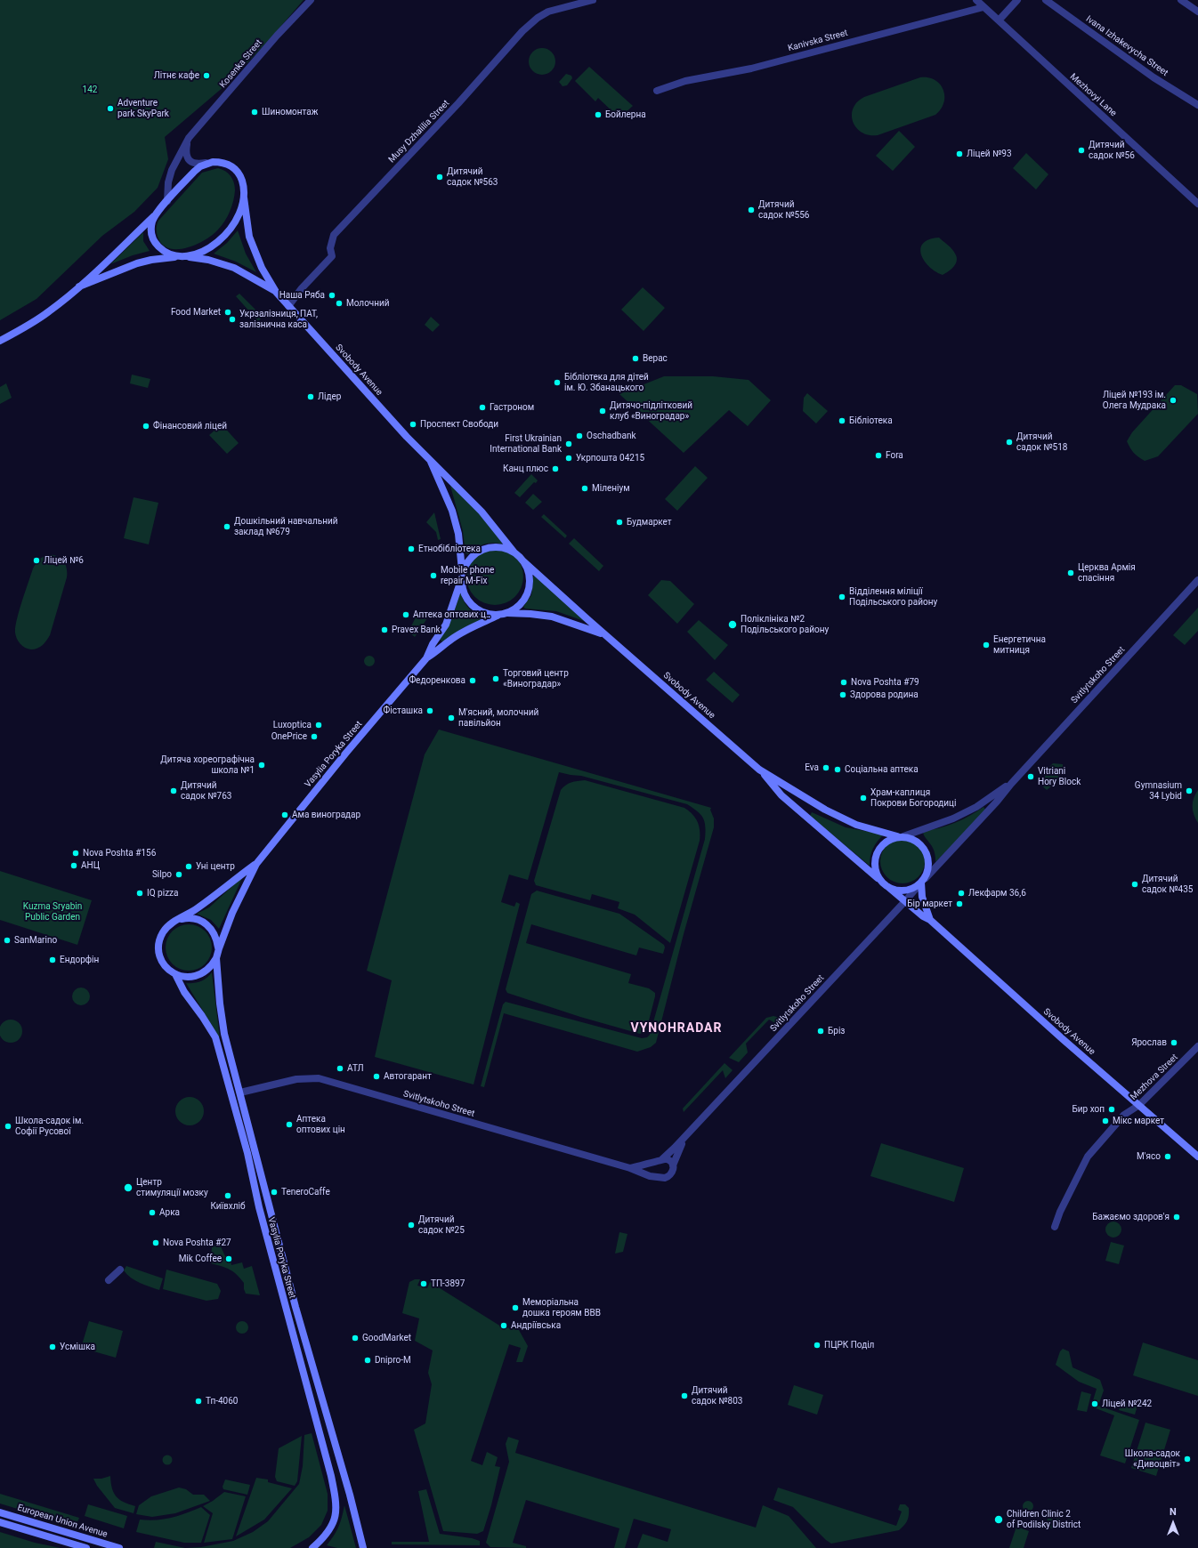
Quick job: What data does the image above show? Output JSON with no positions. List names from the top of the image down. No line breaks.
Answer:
{"streets":{"street":["Kanivska Street","Ivana Izhakevycha Street","Kosenka Street","Mezhovyi Lane","Musy Dzhalilia Street","Svobody Avenue","Svitlytskoho Street","Vasylia Poryka Street","Mezhova Street","European Union Avenue"]},"crossings":[["Kanivska Street","Mezhovyi Lane"],["Kosenka Street","Svobody Avenue"],["Musy Dzhalilia Street","Svobody Avenue"],["Svobody Avenue","Svitlytskoho Street"],["Svobody Avenue","Vasylia Poryka Street"],["Svobody Avenue","Mezhova Street"],["Svitlytskoho Street","Vasylia Poryka Street"]],"districts":["VYNOHRADAR"],"parks":["142","Kuzma Sryabin Public Garden"],"places":["Літнє кафе","Adventure park SkyPark","Шиномонтаж","Бойлерна","Дитячий садок №56","Ліцей №93","Дитячий садок №563","Дитячий садок №556","Наша Ряба","Молочний","Food Market","Укрзалізниця, ПАТ, залізнична каса","Верас","Бібліотека для дітей ім. Ю. Збанацького","Лідер","Ліцей №193 ім. Олега Мудрака","Гастроном","Дитячо-підлітковий клуб «Виноградар»","Бібліотека","Проспект Свободи","Фінансовий ліцей","Oschadbank","Дитячий садок №518","First Ukrainian International Bank","Fora","Укрпошта 04215","Канц плюс","Міленіум","Будмаркет","Дошкільний навчальний заклад №679","Етнобібліотека","Ліцей №6","Церква Армія спасіння","Mobile phone repair M-Fix","Відділення міліції Подільського району","Аптека оптових ц‥","Поліклініка №2 Подільського району","Pravex Bank","Енергетична митниця","Торговий центр «Виноградар»","Федоренкова","Nova Poshta #79","Здорова родина","Фісташка","М'ясний, молочний павільйон","Luxoptica","OnePrice","Дитяча хореографічна школа №1","Eva","Соціальна аптека","Vitriani Hory Block","Дитячий садок №763","Gymnasium 34 Lybid","Храм-каплиця Покрови Богородиці","Ама виноградар","Nova Poshta #156","АНЦ","Уні центр","Silpo","Дитячий садок №435","IQ pizza","Лекфарм 36,6","Бір маркет","SanMarino","Ендорфін","Бріз","Ярослав","АТЛ","Автогарант","Бир хоп","Мікс маркет","Аптека оптових цін","Школа-садок ім. Софії Русової","М'ясо","Центр стимуляції мозку","TeneroCaffe","Київхліб","Арка","Бажаємо здоров'я","Дитячий садок №25","Nova Poshta #27","Mik Coffee","ТП-3897","Меморіальна дошка героям ВВВ","Андріївська","GoodMarket","ПЦРК Поділ","Усмішка","Dnipro-M","Дитячий садок №803","Тп-4060","Ліцей №242","Школа-садок «Дивоцвіт»","Children Clinic 2 of Podilsky District"],"north":"top"}
